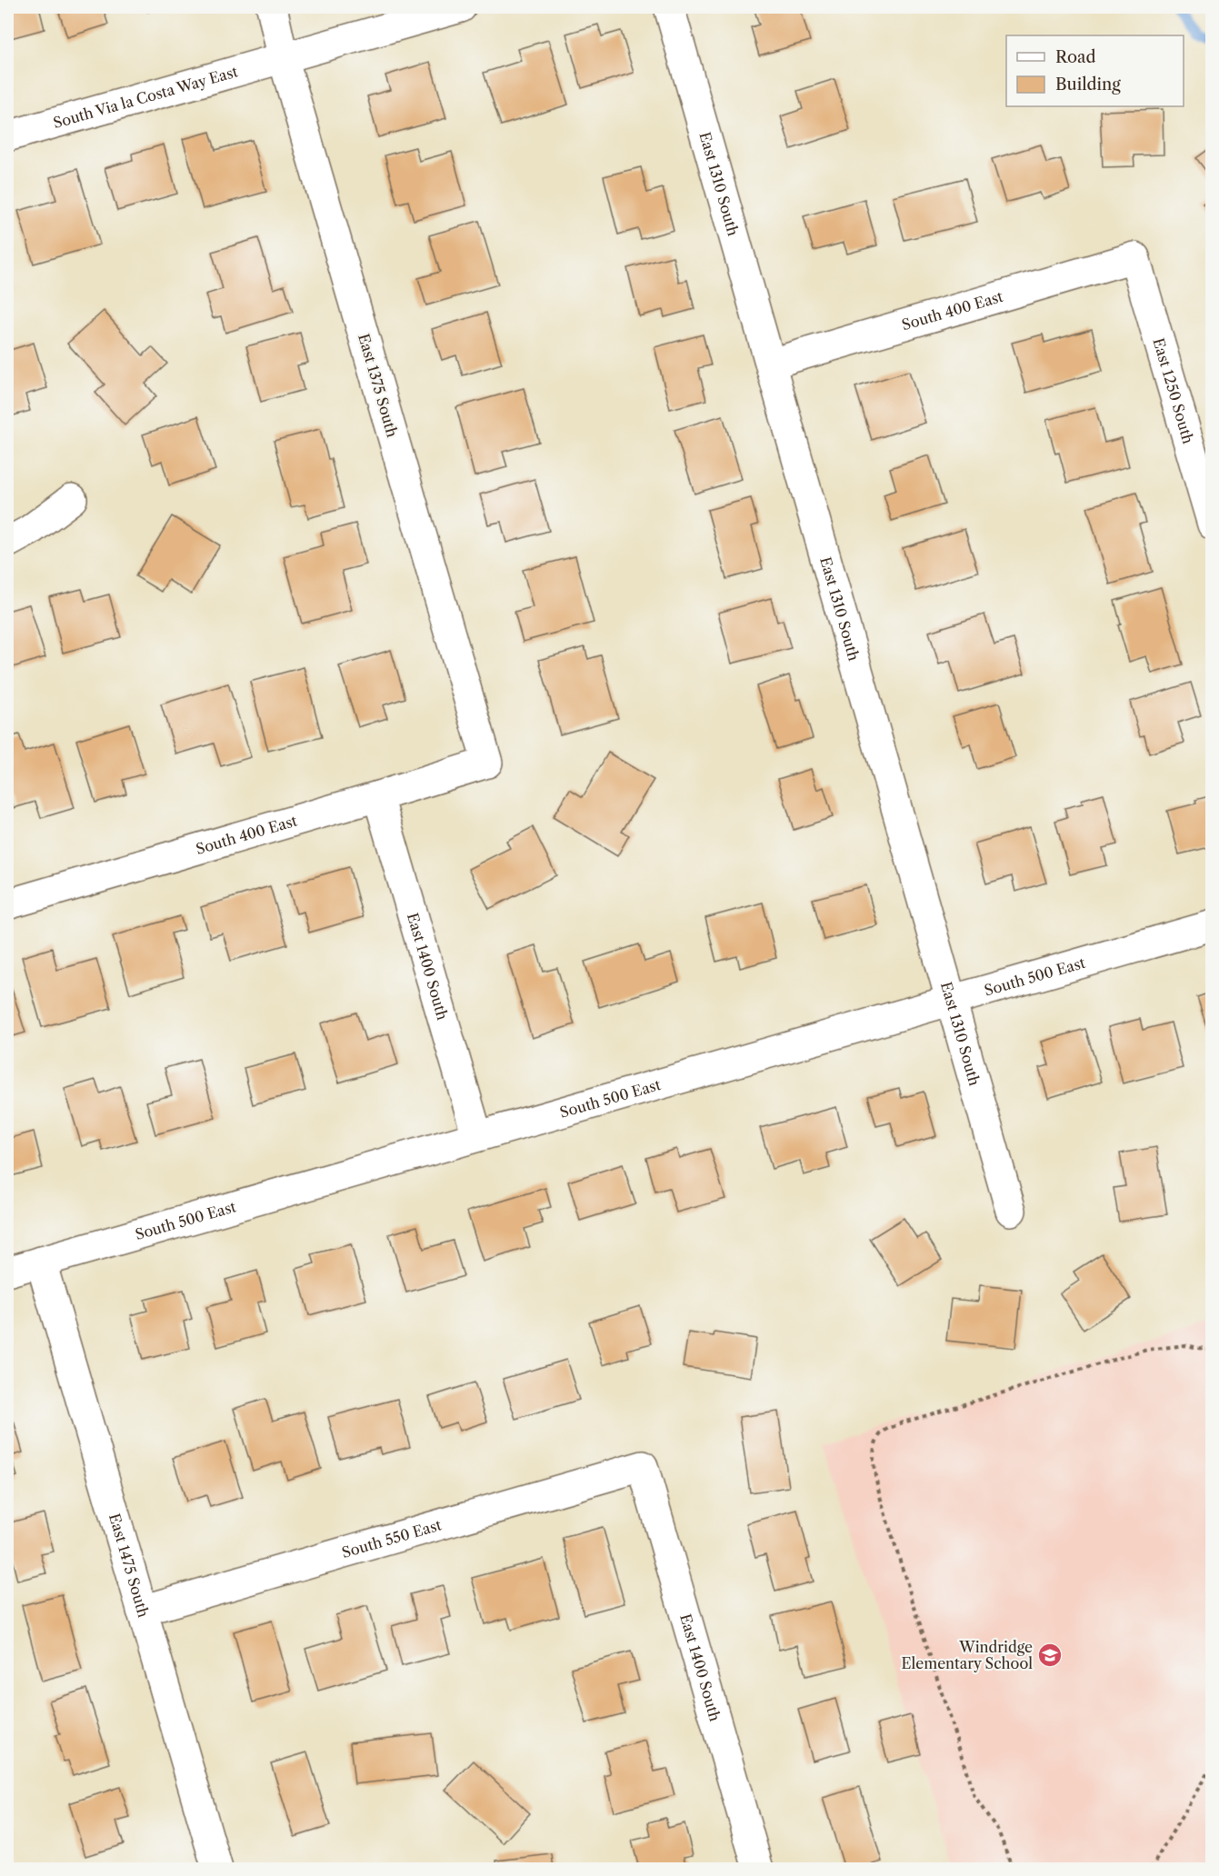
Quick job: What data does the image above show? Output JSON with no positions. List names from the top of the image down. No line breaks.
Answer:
{"streets":{"street":["South Via la Costa Way East","East 1310 South","South 400 East","East 1375 South","East 1250 South","East 1400 South","South 500 East","South 550 East","East 1475 South"]},"crossings":[["South Via la Costa Way East","East 1375 South"],["East 1310 South","South 400 East"],["East 1310 South","South 500 East"],["South 400 East","East 1375 South"],["South 400 East","East 1250 South"],["South 400 East","East 1400 South"],["East 1400 South","South 500 East"],["East 1400 South","South 550 East"],["South 500 East","East 1475 South"],["South 550 East","East 1475 South"]],"places":{"school or university":["Windridge Elementary School"]},"legend":["Road","Building"]}
